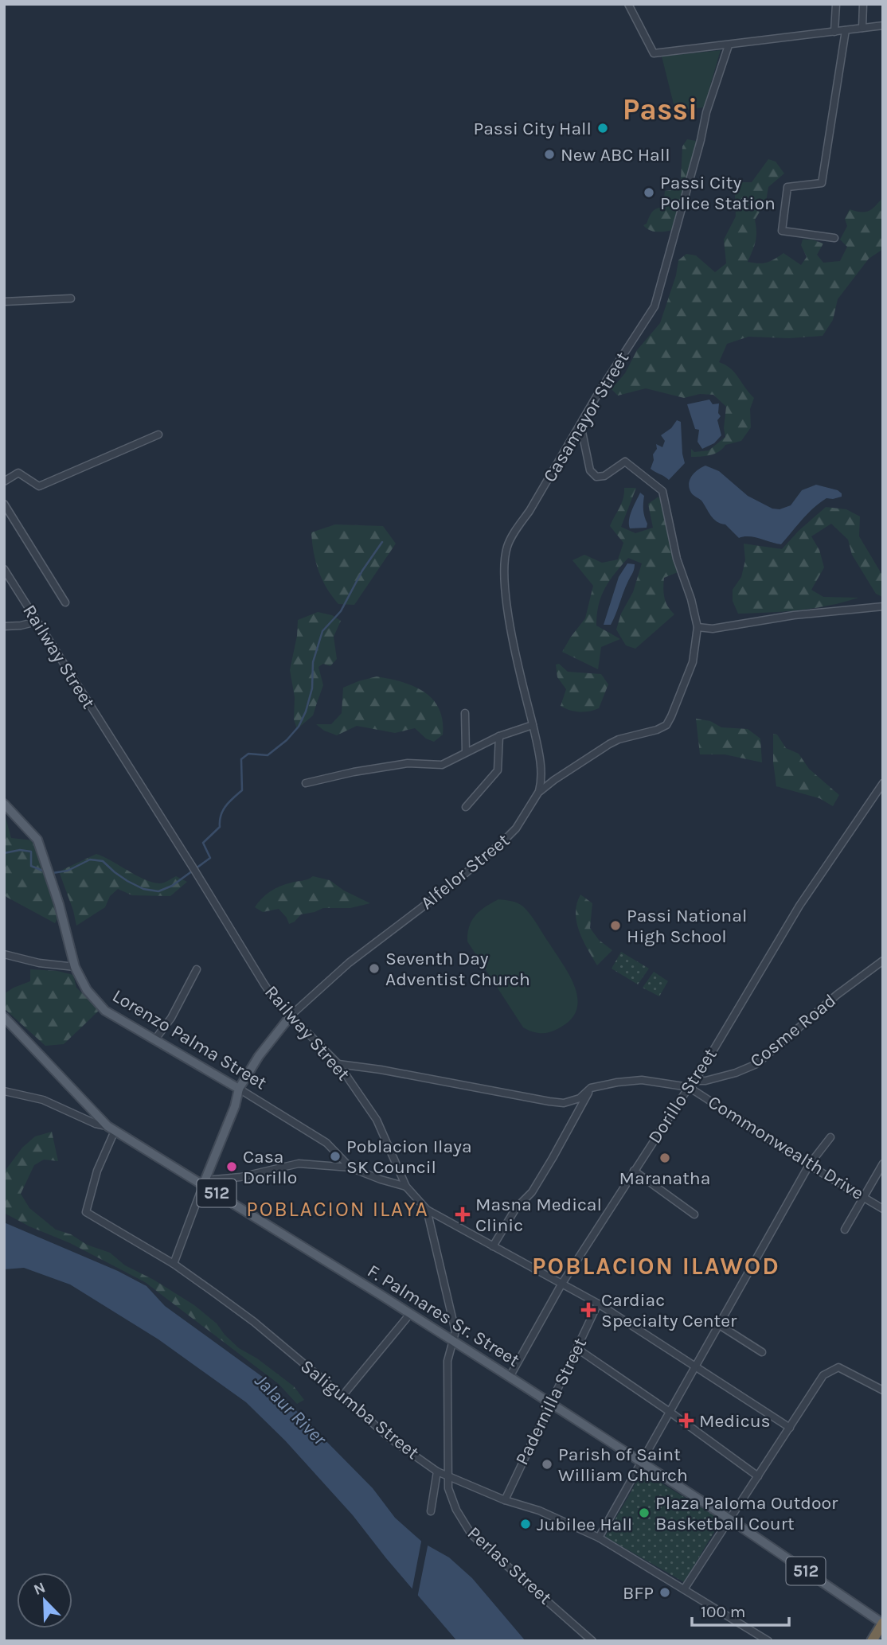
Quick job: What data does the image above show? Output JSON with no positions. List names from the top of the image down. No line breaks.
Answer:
{"streets":{"main road":["Lorenzo Palma Street","512","F. Palmares Sr. Street"],"street":["Casamayor Street","Railway Street","Alfelor Street","Cosme Road","Dorillo Street","Commonwealth Drive","Padernilla Street","Saligumba Street","Perlas Street"]},"crossings":[["Casamayor Street","Alfelor Street"],["Railway Street","Alfelor Street"],["Railway Street","F. Palmares Sr. Street"],["Railway Street","Saligumba Street"],["Railway Street","Perlas Street"],["Cosme Road","Dorillo Street"],["Dorillo Street","Commonwealth Drive"],["Dorillo Street","F. Palmares Sr. Street"],["F. Palmares Sr. Street","Padernilla Street"],["F. Palmares Sr. Street","Saligumba Street"],["Padernilla Street","Saligumba Street"],["Saligumba Street","Perlas Street"]],"districts":["Passi","POBLACION ILAYA","POBLACION ILAWOD"],"water":["Jalaur River"],"places":{"other":["Passi City Hall","New ABC Hall","Passi City Police Station","Passi National High School","Seventh Day Adventist Church","Poblacion Ilaya SK Council","Maranatha","Casa Dorillo","Parish of Saint William Church","Plaza Paloma Outdoor Basketball Court","Jubilee Hall","BFP"],"health":["Masna Medical Clinic","Cardiac Specialty Center","Medicus"]},"scale_bar":"100 m","north":"top left"}
